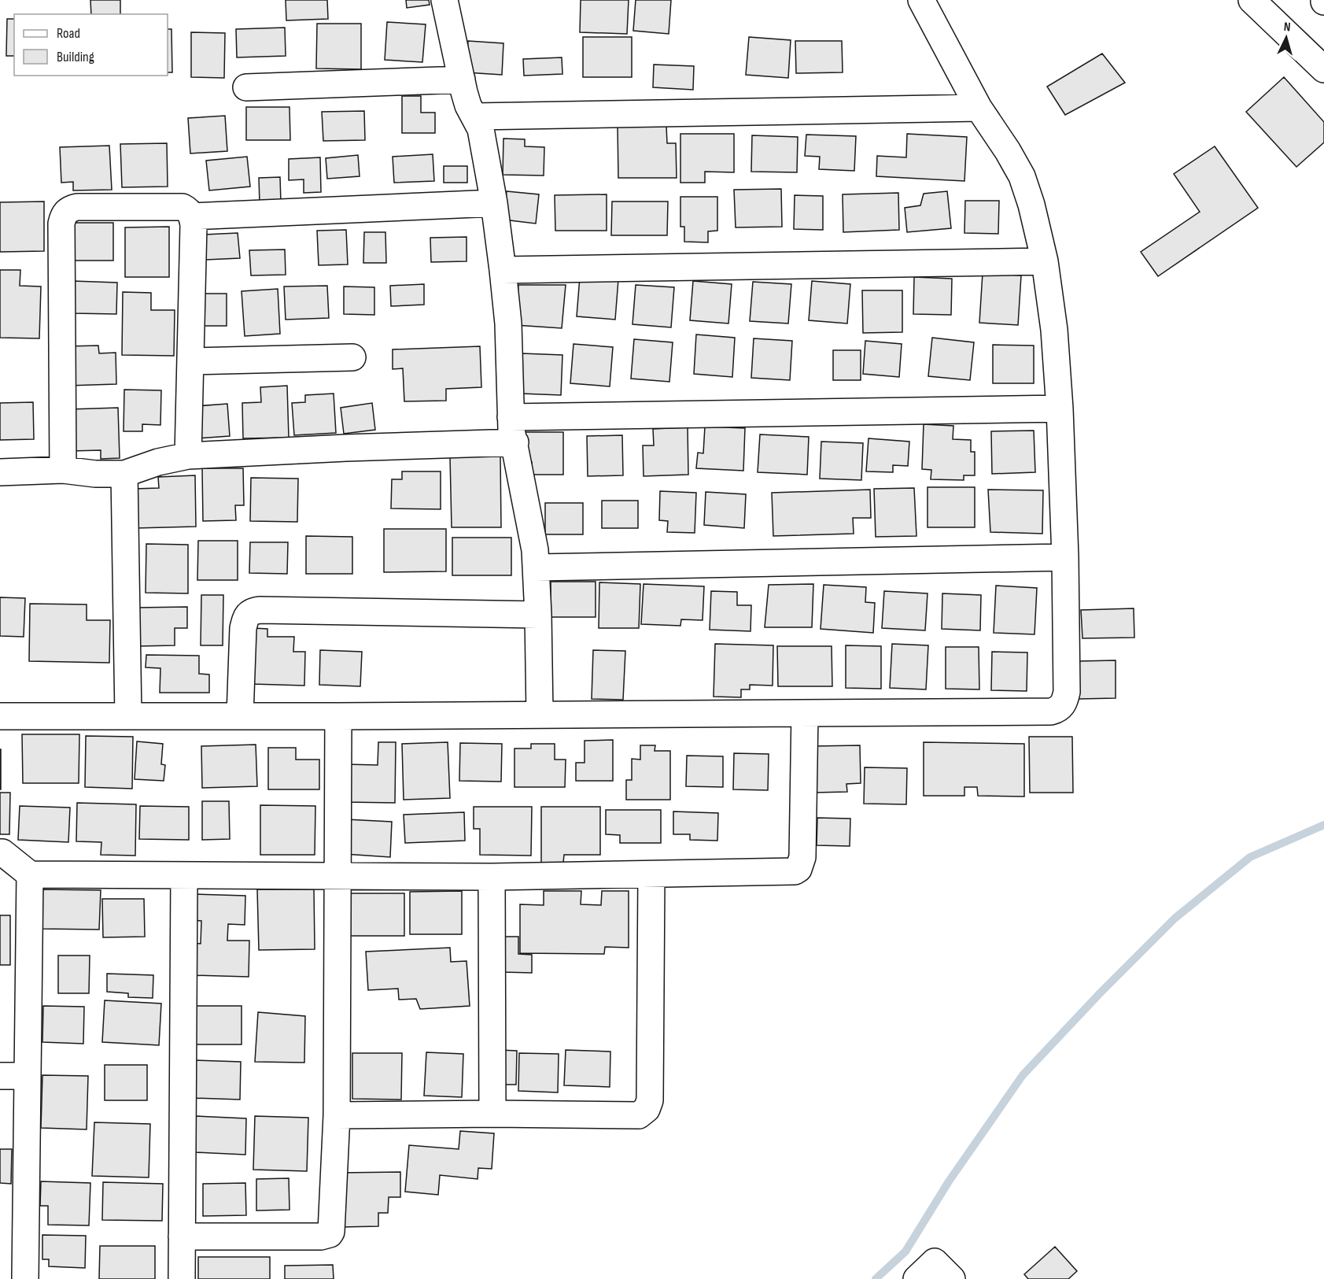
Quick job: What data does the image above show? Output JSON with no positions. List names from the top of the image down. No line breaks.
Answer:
{"legend":["Road","Building"],"north":"top"}
